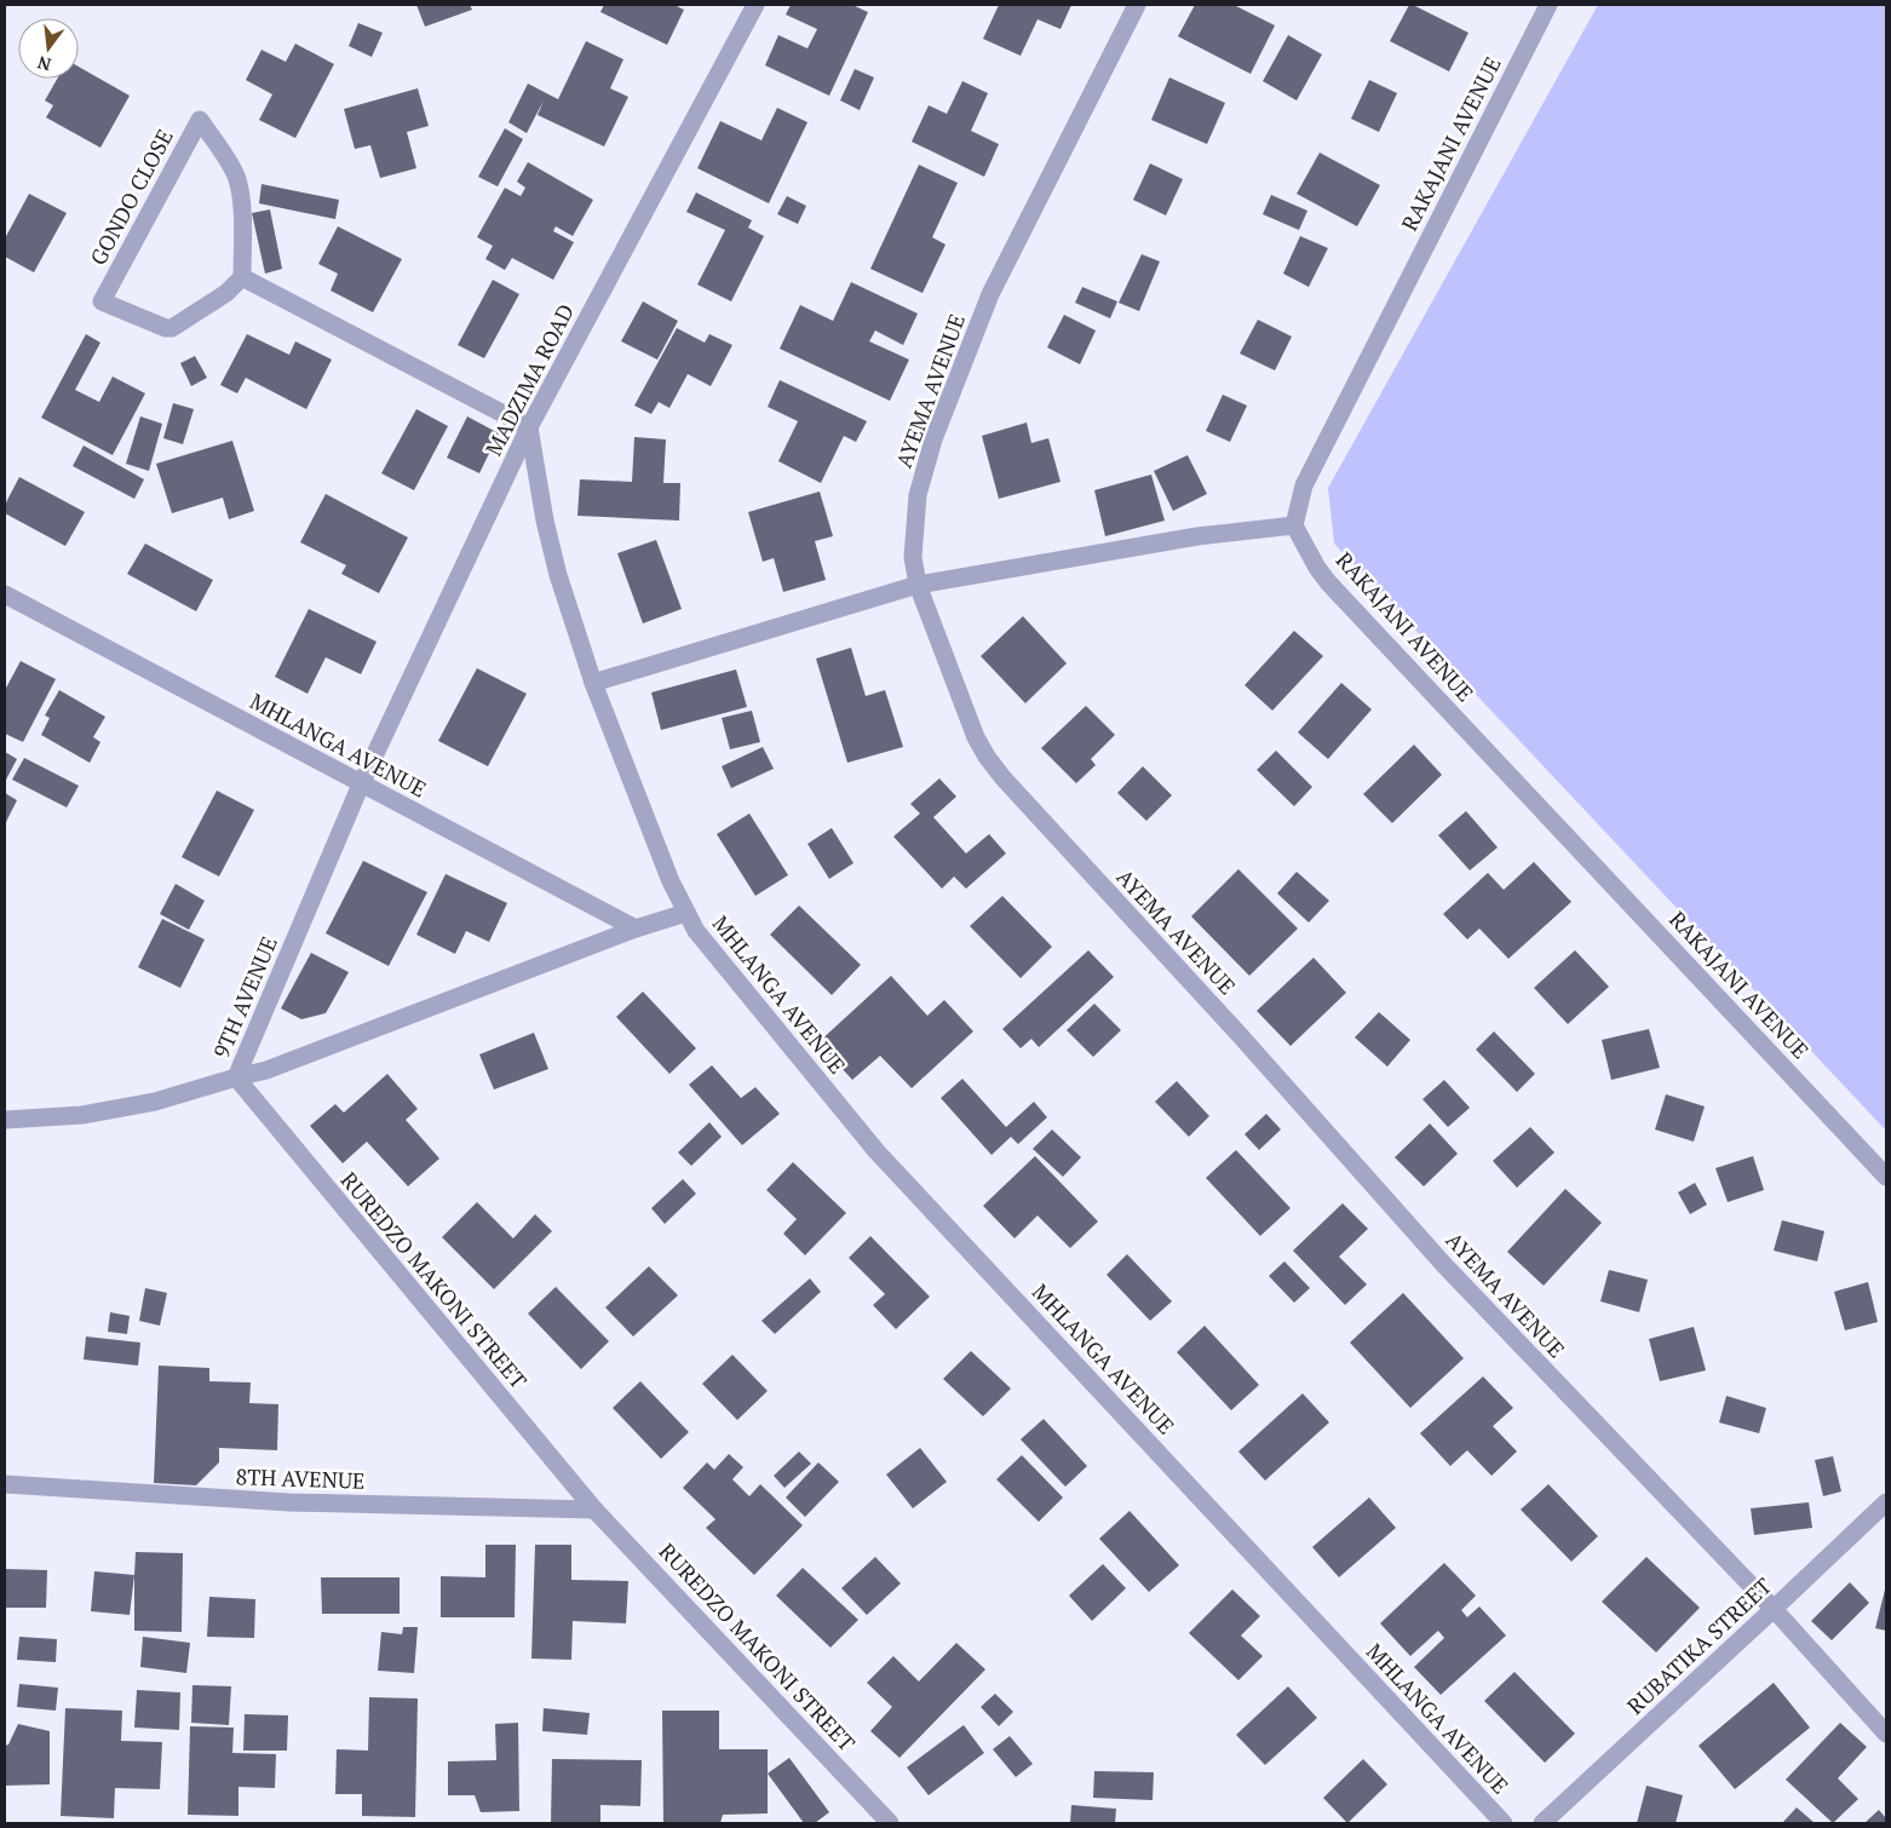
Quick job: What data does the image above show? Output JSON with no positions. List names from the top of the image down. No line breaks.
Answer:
{"streets":{"street":["RAKAJANI AVENUE","GONDO CLOSE","MADZIMA ROAD","AYEMA AVENUE","MHLANGA AVENUE","9TH AVENUE","RUREDZO MAKONI STREET","8TH AVENUE","RUBATIKA STREET"]},"crossings":[["MADZIMA ROAD","MHLANGA AVENUE"],["MADZIMA ROAD","9TH AVENUE"],["AYEMA AVENUE","RUBATIKA STREET"],["MHLANGA AVENUE","9TH AVENUE"],["9TH AVENUE","RUREDZO MAKONI STREET"],["RUREDZO MAKONI STREET","8TH AVENUE"]],"north":"bottom"}
